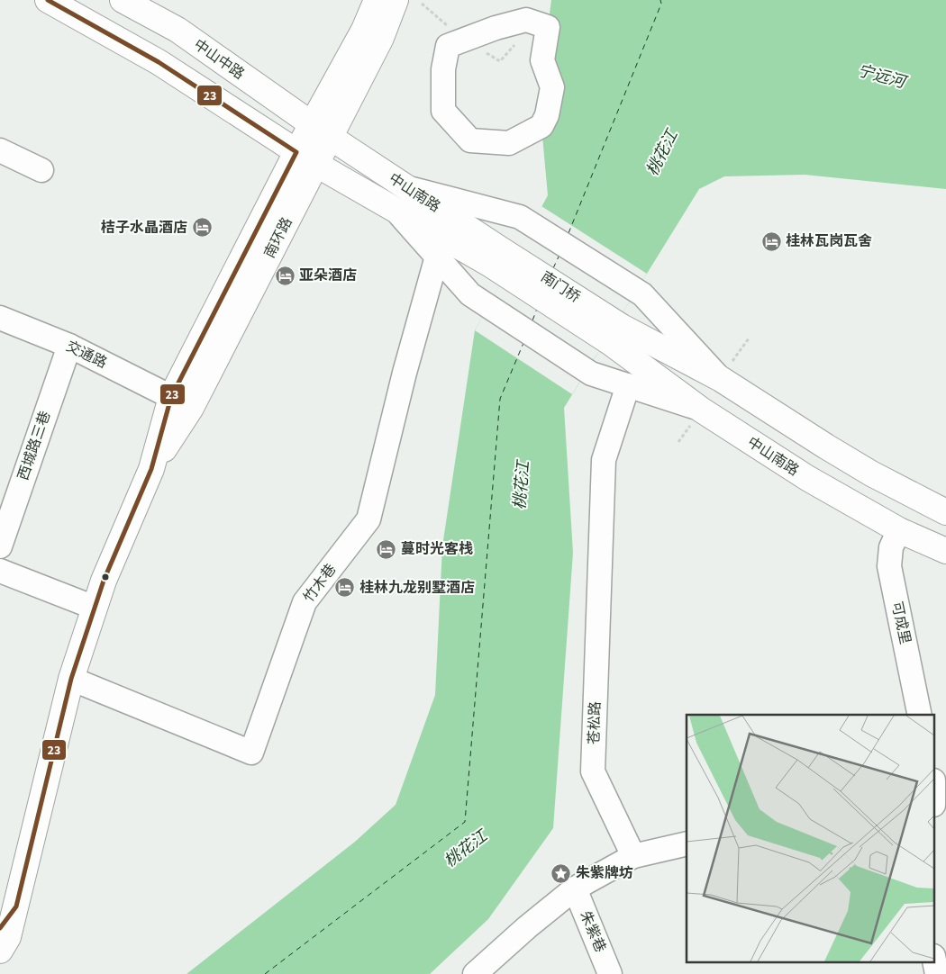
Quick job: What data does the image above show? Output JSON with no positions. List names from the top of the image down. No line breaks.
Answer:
{"streets":{"main road":["中山中路","中山南路","南环路","南门桥"],"street":["交通路","西城路三巷","竹木巷","可成里","苍松路","朱紫巷"]},"crossings":[["中山中路","中山南路"],["中山中路","南环路"],["中山南路","南环路"],["中山南路","南门桥"],["中山南路","可成里"],["南环路","交通路"],["南环路","竹木巷"],["交通路","西城路三巷"]],"water":["宁远河","桃花江"],"places":{"hotel":["桔子水晶酒店","桂林瓦岗瓦舍","亚朵酒店","蔓时光客栈","桂林九龙别墅酒店"],"place":["朱紫牌坊"]},"lines":["transit line 23"]}
